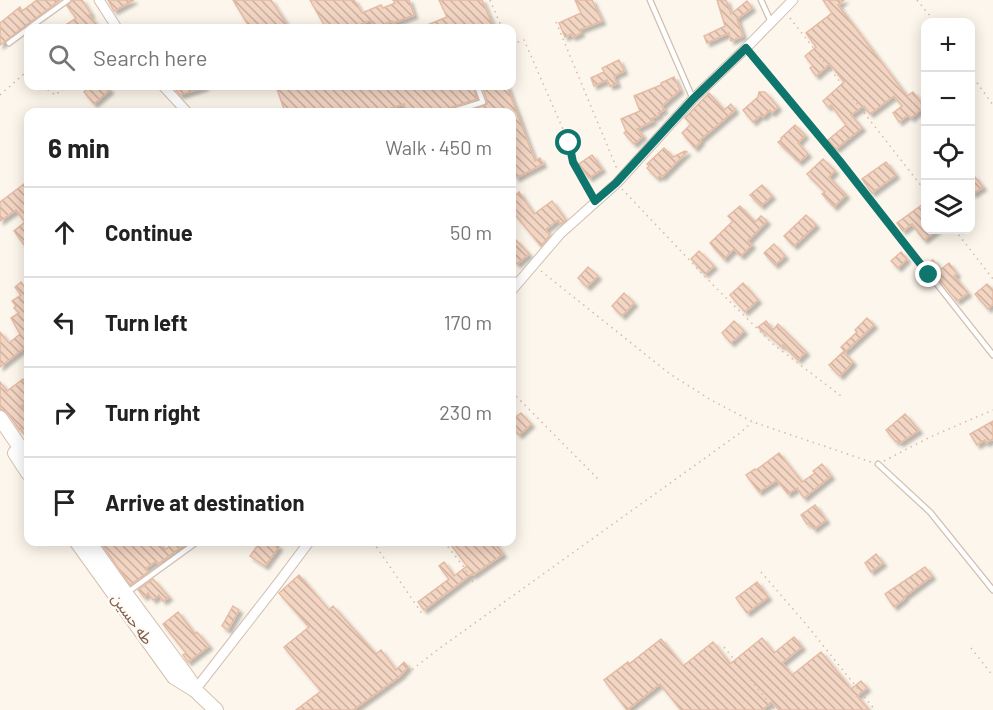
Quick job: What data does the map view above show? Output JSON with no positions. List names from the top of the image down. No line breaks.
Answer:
{"streets":{"main road":["طه حسين"]},"page":{"map_buttons":["+","−"],"search":"Search here","heading":["6 min","Walk · 450 m"],"list":[["Continue","50 m"],["Turn left","170 m"],["Turn right","230 m"],"Arrive at destination"]}}
